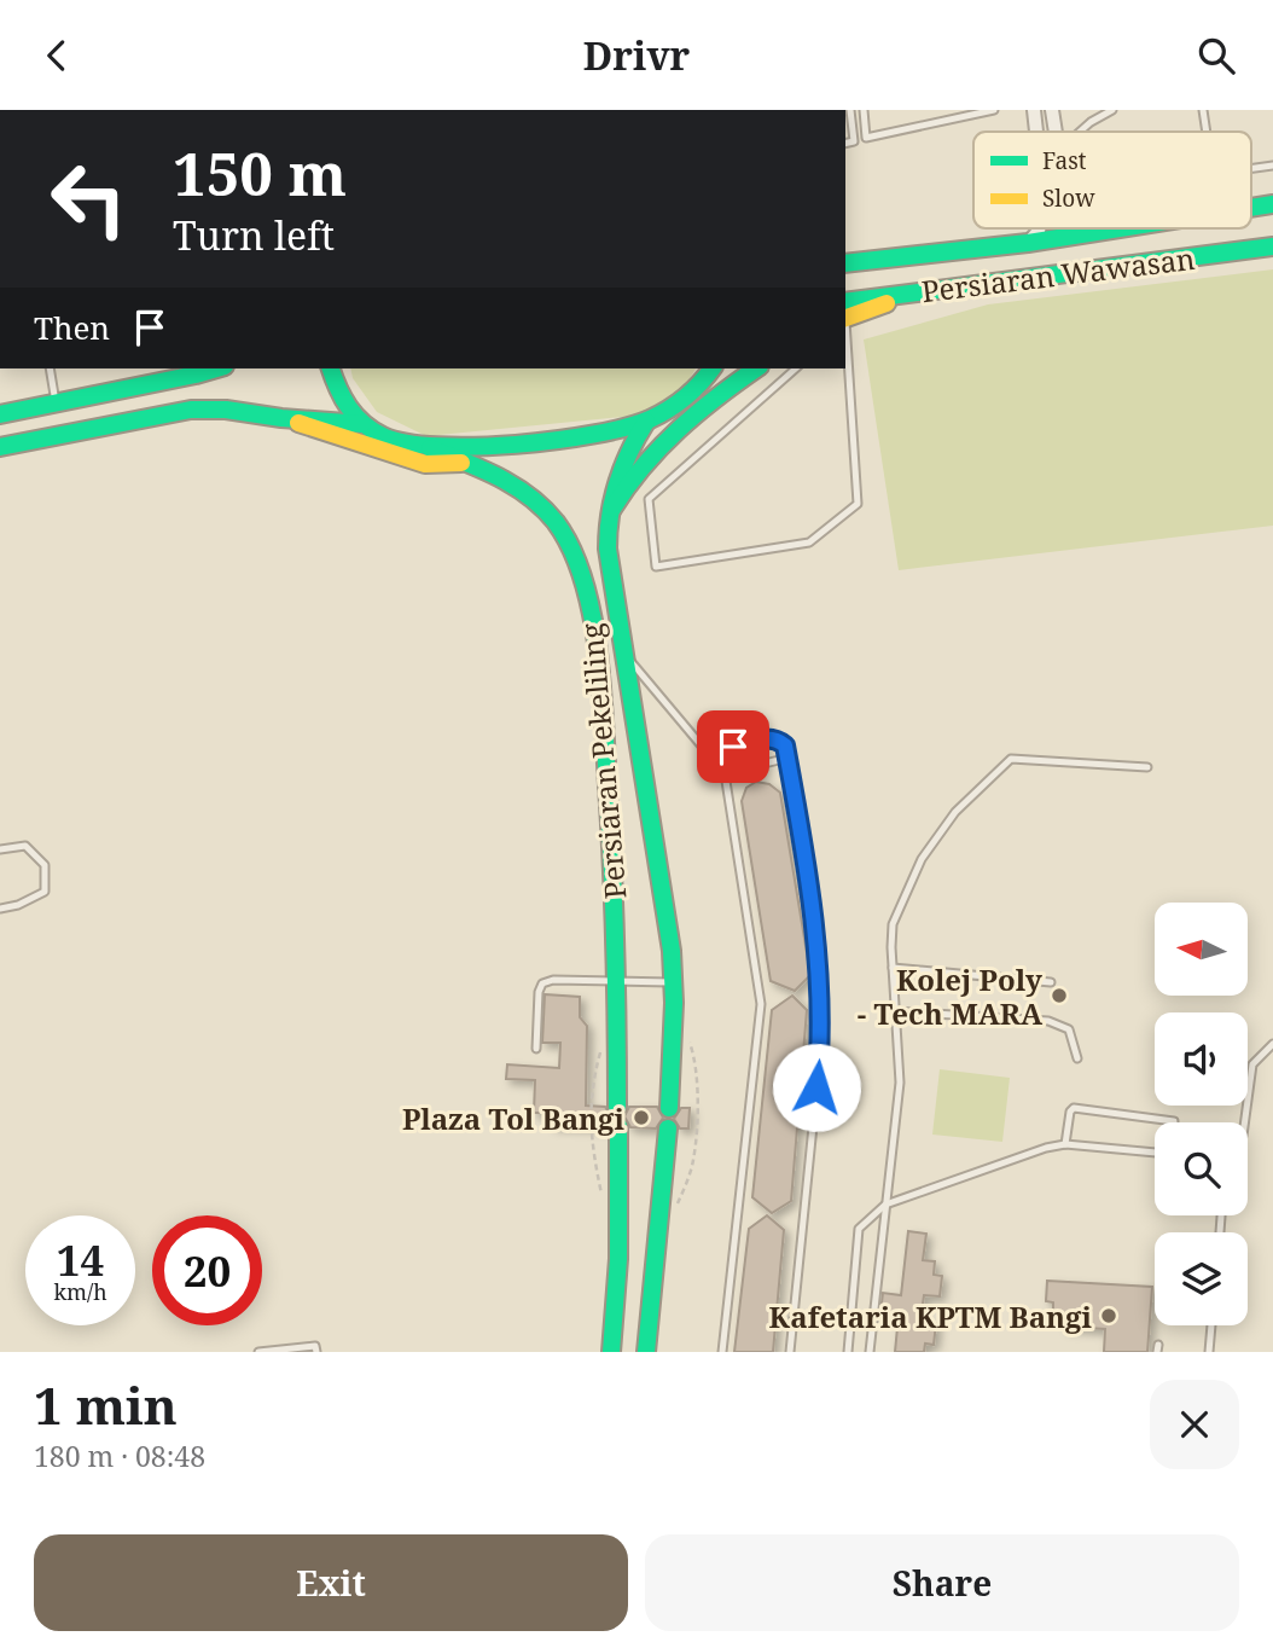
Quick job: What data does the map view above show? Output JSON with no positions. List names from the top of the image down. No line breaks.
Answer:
{"streets":{"main road":["Persiaran Wawasan","Persiaran Pekeliling"]},"places":["Kolej Poly - Tech MARA","Plaza Tol Bangi","Kafetaria KPTM Bangi"],"legend":["Fast","Slow"],"north":"left","page":{"header":"Drivr","turn":["150 m","Turn left"],"then":"Then","speed":"14 km/h","limit":"20","heading":["1 min","180 m · 08:48"],"buttons":["Exit","Share"]}}
